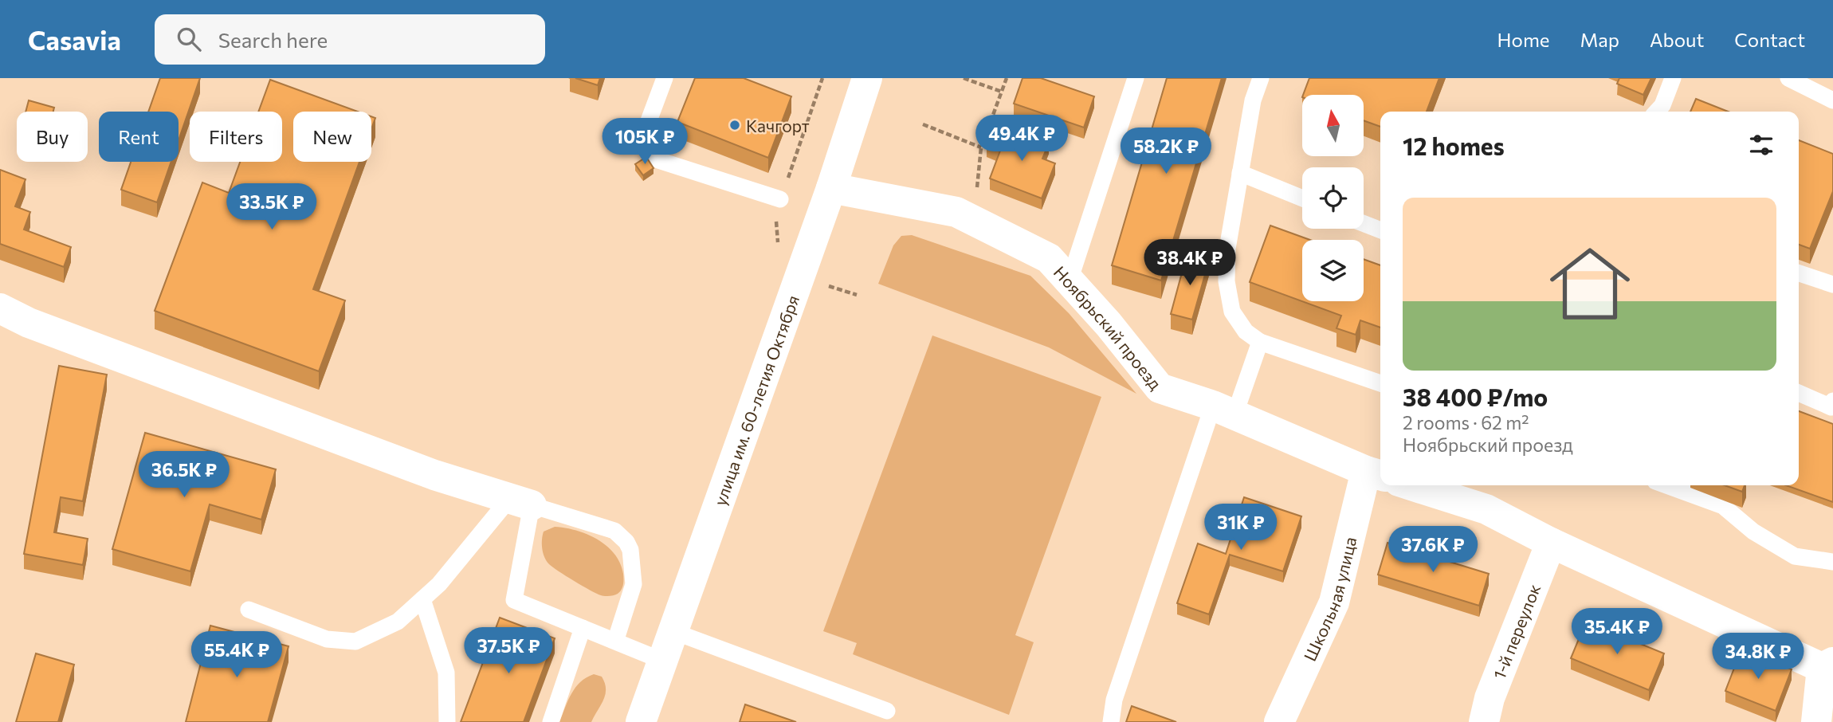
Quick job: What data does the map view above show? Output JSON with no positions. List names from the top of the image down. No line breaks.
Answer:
{"streets":{"street":["Ноябрьский проезд","улица им. 60-летия Октября","Школьная улица","1-й переулок"]},"crossings":[["Ноябрьский проезд","улица им. 60-летия Октября"],["Ноябрьский проезд","Школьная улица"]],"places":["Качгорт"],"north":"top","page":{"header":"Casavia","search":"Search here","nav":["Home","Map","About","Contact"],"chip":["Buy","Rent","Filters","New"],"heading":"12 homes","price":["49.4K ₽","105K ₽","58.2K ₽","33.5K ₽","38.4K ₽","36.5K ₽","31K ₽","37.6K ₽","35.4K ₽","37.5K ₽","55.4K ₽","34.8K ₽"],"list":[{"name":"38 400 ₽/mo","note":"2 rooms · 62 m² · Ноябрьский проезд"}]}}
